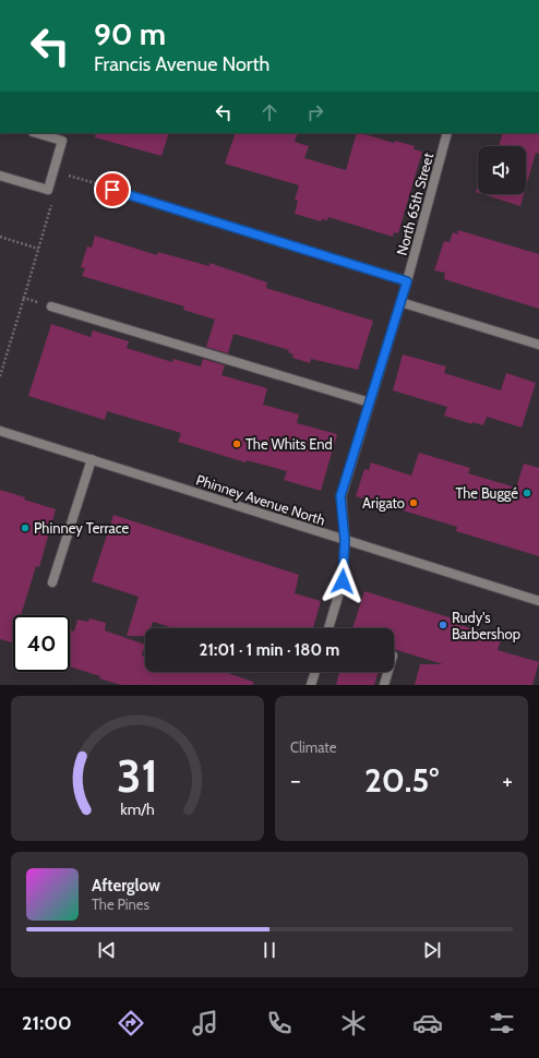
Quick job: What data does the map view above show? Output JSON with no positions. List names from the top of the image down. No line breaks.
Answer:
{"streets":{"street":["North 65th Street","Phinney Avenue North"]},"crossings":[["North 65th Street","Phinney Avenue North"]],"places":["The Whits End","The Buggé","Arigato","Phinney Terrace","Rudy's Barbershop"],"page":{"turn":["90 m","Francis Avenue North"],"limit":"40","trip":"21:01 · 1 min · 180 m","tile":"Climate","heat":["−","20.5°","+"],"song":["Afterglow","The Pines"],"tabs":"21:00","gauge":["31","km/h"]}}
